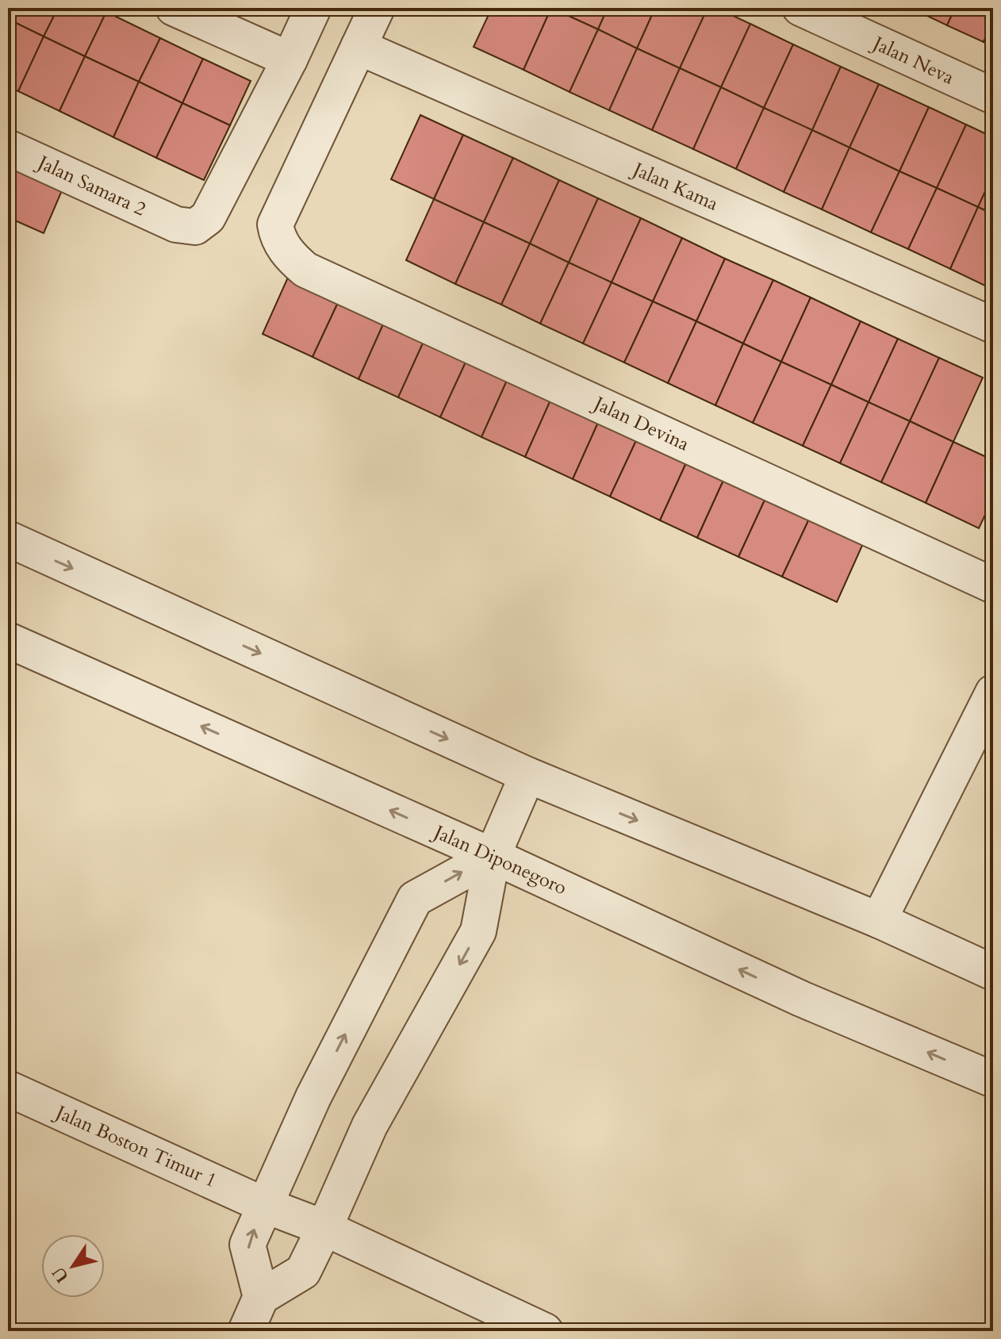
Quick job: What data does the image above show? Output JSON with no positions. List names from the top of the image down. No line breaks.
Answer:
{"streets":{"street":["Jalan Neva","Jalan Samara 2","Jalan Kama","Jalan Devina","Jalan Diponegoro","Jalan Boston Timur 1"]},"crossings":[["Jalan Kama","Jalan Devina"]],"north":"bottom left"}
